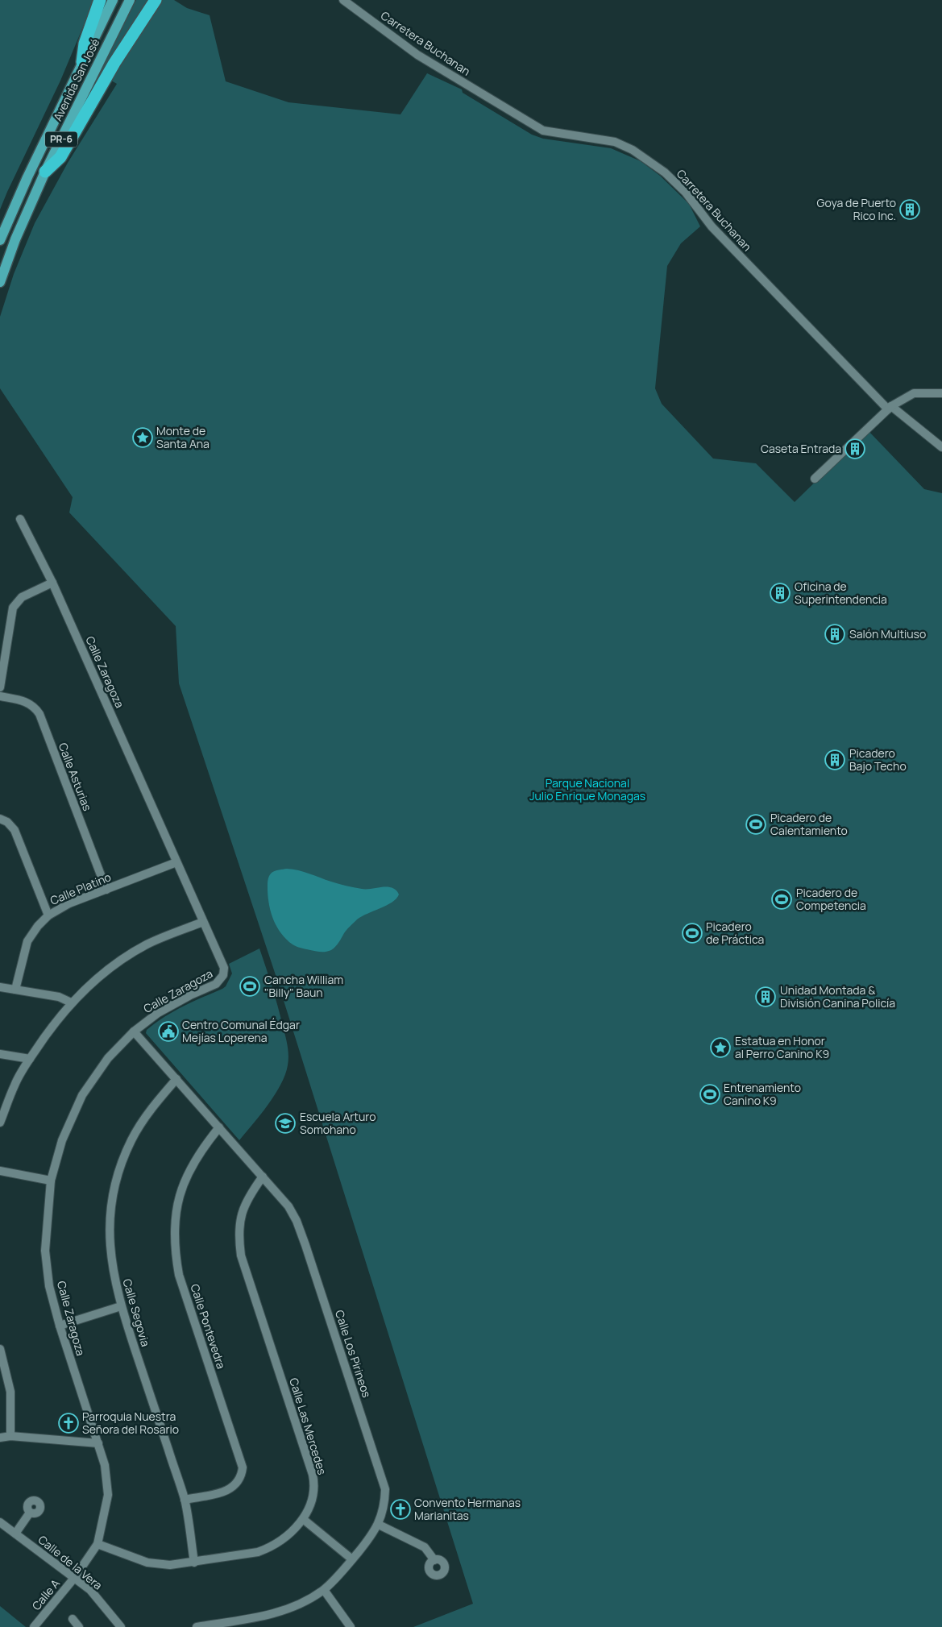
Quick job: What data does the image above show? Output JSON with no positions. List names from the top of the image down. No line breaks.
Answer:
{"streets":{"main road":["Avenida San José","PR-6"],"street":["Carretera Buchanan","Calle Zaragoza","Calle Asturias","Calle Platino","Calle Segovia","Calle Pontevedra","Calle Los Pirineos","Calle Las Mercedes","Calle de la Vera","Calle A"]},"crossings":[["Calle Zaragoza","Calle Platino"],["Calle Zaragoza","Calle Los Pirineos"],["Calle Zaragoza","Calle Las Mercedes"],["Calle Zaragoza","Calle de la Vera"],["Calle Zaragoza","Calle A"],["Calle Asturias","Calle Platino"],["Calle Segovia","Calle Pontevedra"],["Calle Segovia","Calle Los Pirineos"],["Calle Segovia","Calle Las Mercedes"],["Calle Pontevedra","Calle Los Pirineos"],["Calle Los Pirineos","Calle Las Mercedes"],["Calle de la Vera","Calle A"]],"parks":["Parque Nacional Julio Enrique Monagas"],"places":{"building":["Goya de Puerto Rico Inc.","Caseta Entrada","Oficina de Superintendencia","Salón Multiuso","Picadero Bajo Techo","Unidad Montada & División Canina Policía"],"place":["Monte de Santa Ana","Estatua en Honor al Perro Canino K9"],"sports":["Picadero de Calentamiento","Picadero de Competencia","Picadero de Práctica","Cancha William \"Billy\" Baun","Entrenamiento Canino K9"],"public building":["Centro Comunal Édgar Mejías Loperena"],"school or university":["Escuela Arturo Somohano"],"church":["Parroquia Nuestra Señora del Rosario","Convento Hermanas Marianitas"]}}
